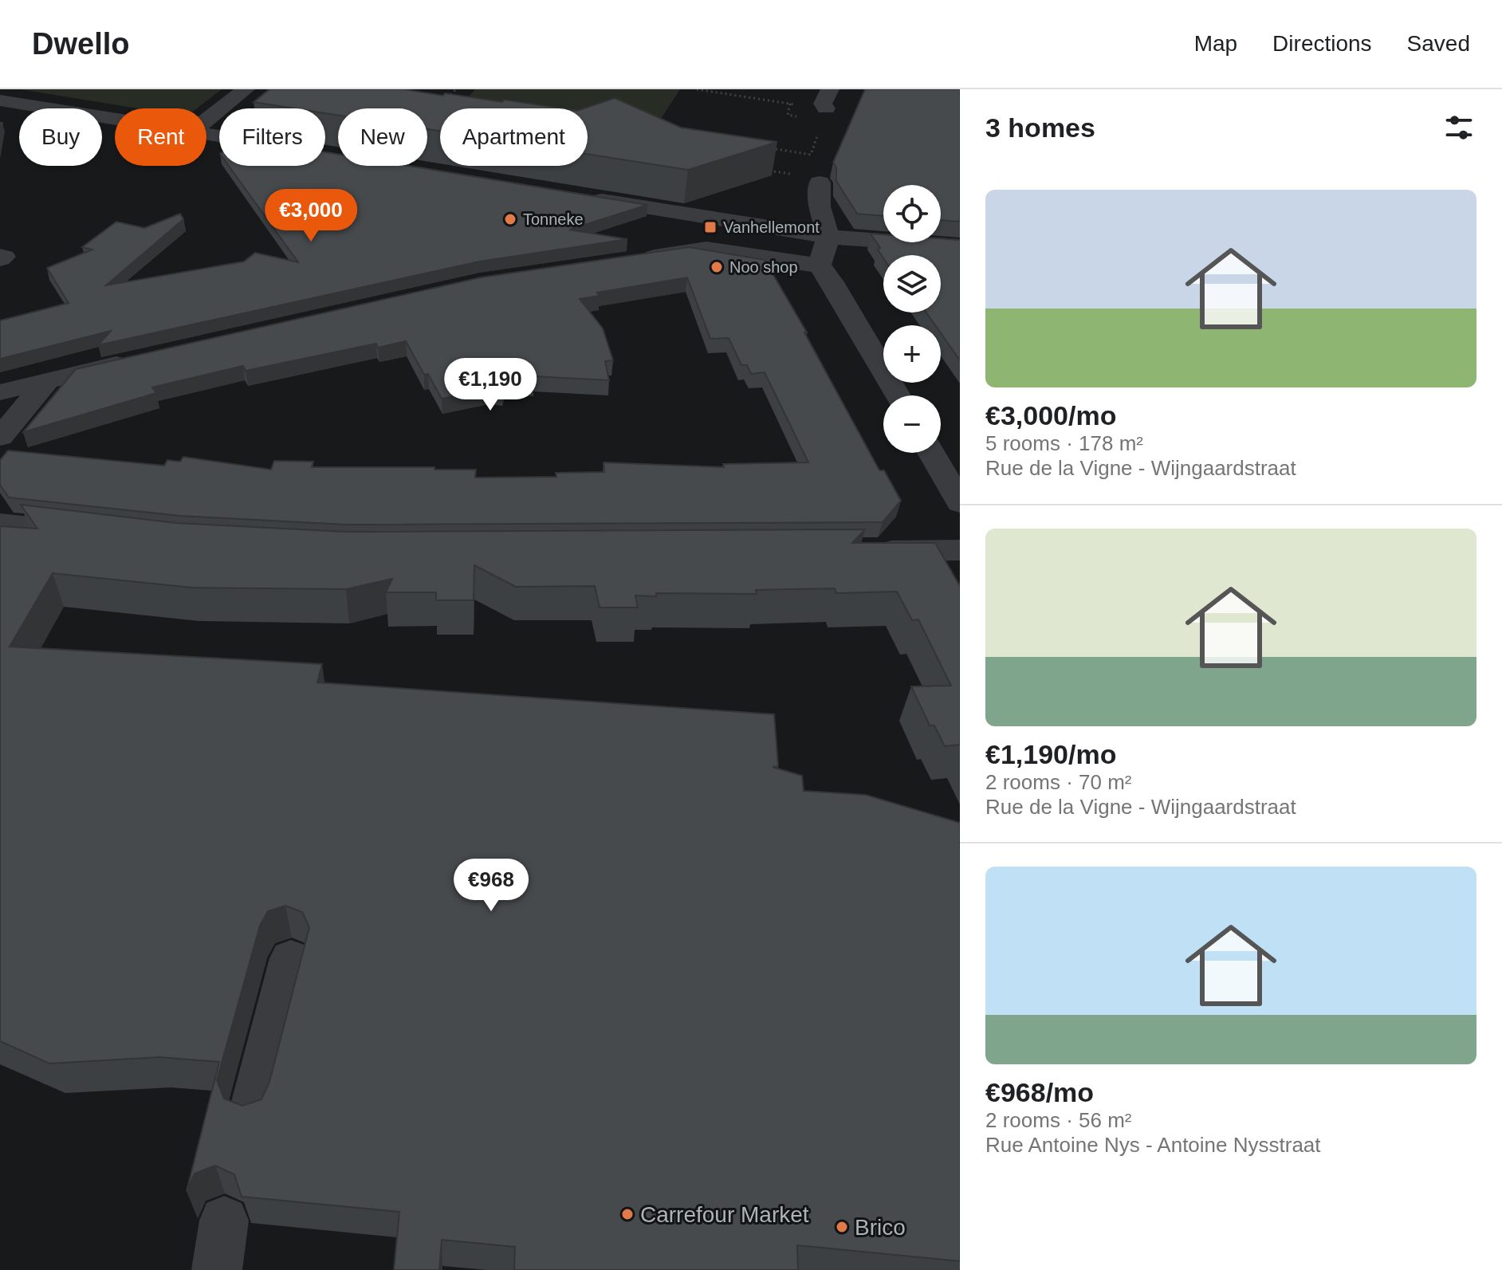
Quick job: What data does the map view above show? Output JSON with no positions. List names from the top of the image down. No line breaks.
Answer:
{"places":{"other":["Tonneke","Noo shop","Carrefour Market","Brico"],"transit":["Vanhellemont"]},"page":{"header":"Dwello","nav":["Map","Directions","Saved"],"heading":"3 homes","chip":["Buy","Rent","Filters","New","Apartment"],"list":[{"name":"€3,000/mo","note":"5 rooms · 178 m² · Rue de la Vigne - Wijngaardstraat"},{"name":"€1,190/mo","note":"2 rooms · 70 m² · Rue de la Vigne - Wijngaardstraat"},{"name":"€968/mo","note":"2 rooms · 56 m² · Rue Antoine Nys - Antoine Nysstraat"}],"map_buttons":["+","−"],"price":["€3,000","€1,190","€968"]}}
